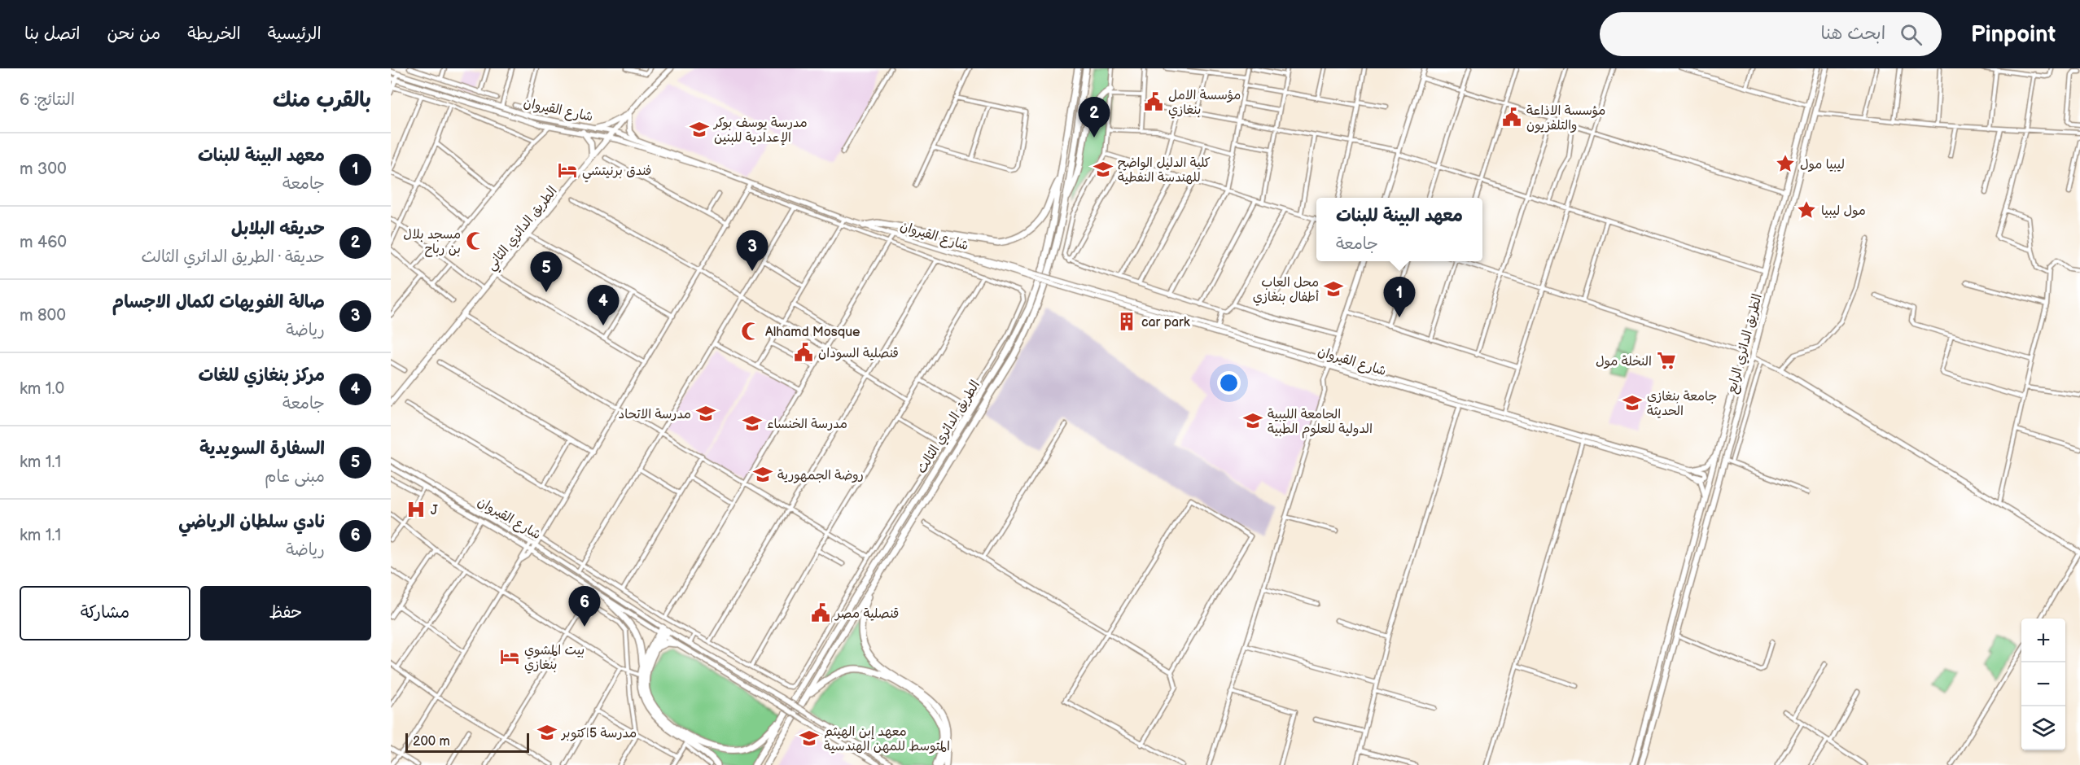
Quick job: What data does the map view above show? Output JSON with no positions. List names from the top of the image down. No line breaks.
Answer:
{"streets":{"highway":["الطريق الدائري الثالث"],"main road":["شارع القيروان","الطريق الدائري الثاني","الطريق الدائري الرابع"]},"crossings":[["شارع القيروان","الطريق الدائري الثاني"]],"places":{"public building":["مؤسسة الامل بنغازي","مؤسسة الاذاعة والتلفزيون","قنصلية السودان","قنصلية مصر"],"school or university":["مدرسة يوسف بوكر الإعدادية للبنين","كلية الدليل الواضح للهندسة النفطية","محل العاب أطفال بنغازي","جامعة بنغازي الحديثة","مدرسة الاتحاد","الجامعة الليبية الدولية للعلوم الطبية","مدرسة الخنساء","روضة الجمهورية","مدرسة 5اكتوبر","معهد إبن الهيثم المتوسط للمهن الهندسية"],"place":["ليبيا مول","مول ليبيا"],"hotel":["فندق برنيتشي","بيت المشوي بنغازي"],"mosque":["مسجد بلال بن رباح","Alhamd Mosque"],"building":["car park"],"supermarket":["النخلة مول"],"hospital":["J"]},"scale_bar":"200 m","page":{"header":"Pinpoint","search":"ابحث هنا","nav":["الرئيسية","الخريطة","من نحن","اتصل بنا"],"heading":["بالقرب منك","النتائج: 6"],"pins":["2","3","5","1","4","6"],"list":[{"mark":"1","name":"معهد البينة للبنات","note":"جامعة","value":"300 m"},{"mark":"2","name":"حديقه البلابل","note":"حديقة · الطريق الدائري الثالث","value":"460 m"},{"mark":"3","name":"صالة الفويهات لكمال الاجسام","note":"رياضة","value":"800 m"},{"mark":"4","name":"مركز بنغازي للغات","note":"جامعة","value":"1.0 km"},{"mark":"5","name":"السفارة السويدية","note":"مبنى عام","value":"1.1 km"},{"mark":"6","name":"نادي سلطان الرياضي","note":"رياضة","value":"1.1 km"}],"popup":["معهد البينة للبنات","جامعة"],"buttons":["حفظ","مشاركة"],"map_buttons":["+","−"],"scale":"200 m"}}
